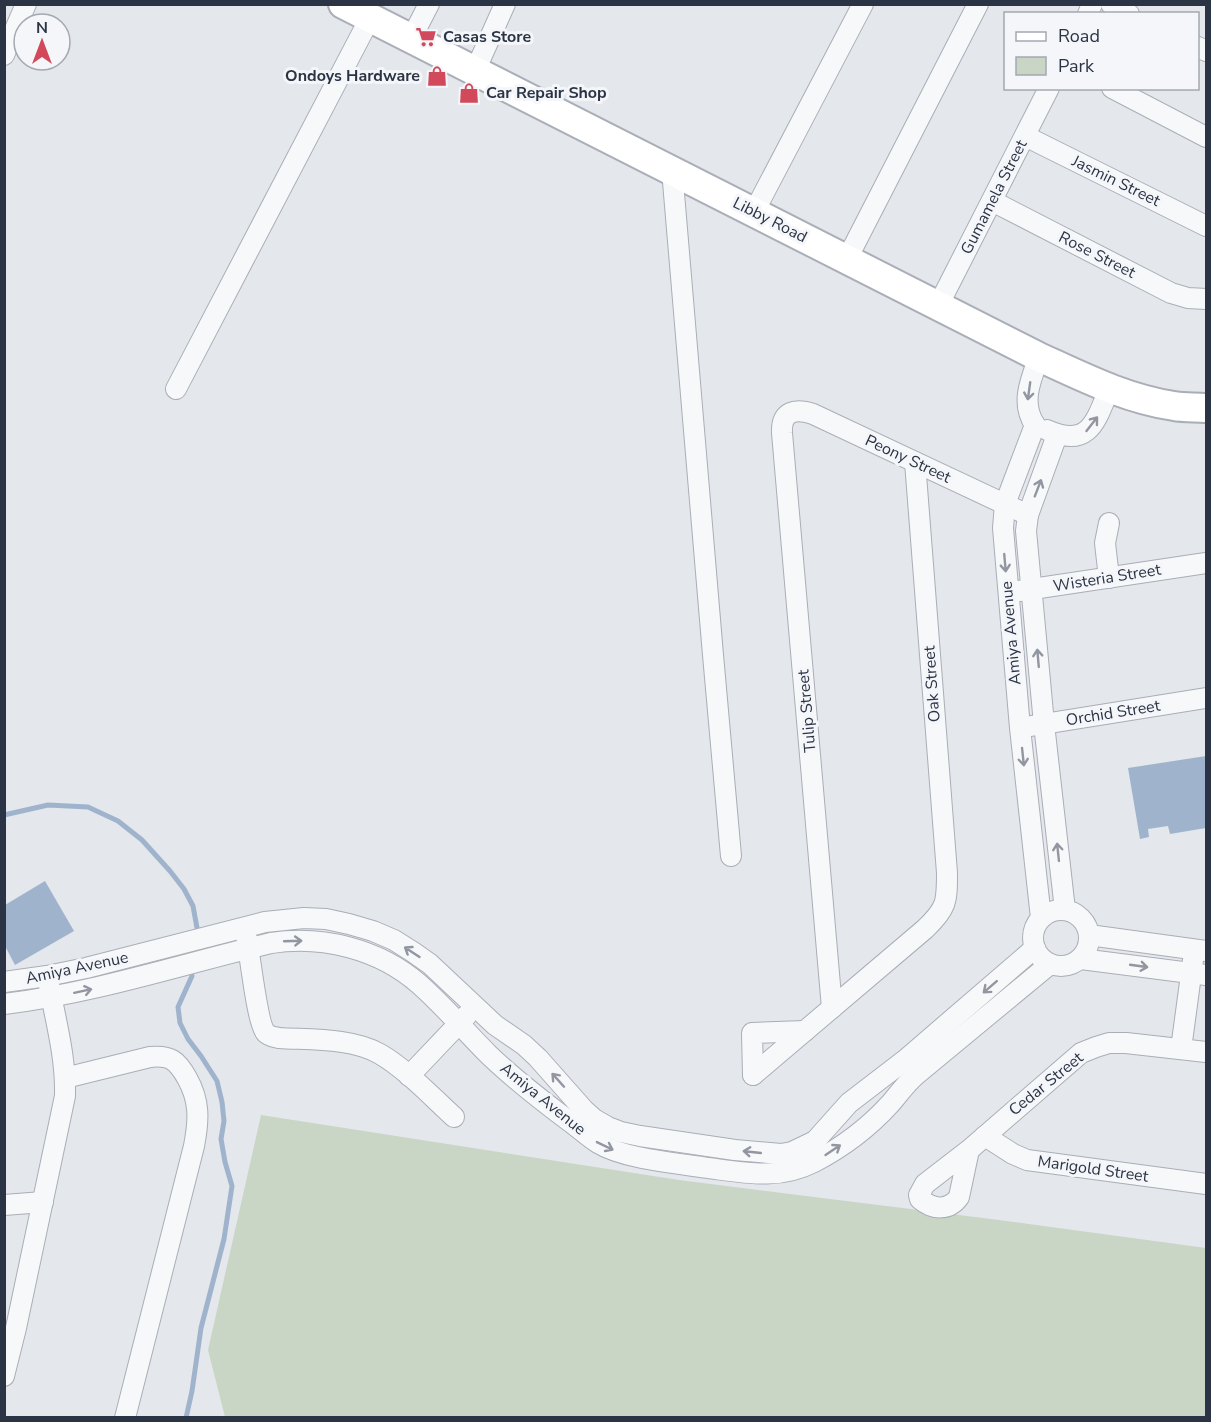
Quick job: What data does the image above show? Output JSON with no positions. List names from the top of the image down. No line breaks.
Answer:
{"streets":{"main road":["Libby Road"],"street":["Jasmin Street","Gumamela Street","Rose Street","Peony Street","Wisteria Street","Amiya Avenue","Oak Street","Tulip Street","Orchid Street","Cedar Street","Marigold Street"]},"crossings":[["Jasmin Street","Gumamela Street"],["Gumamela Street","Libby Road"],["Gumamela Street","Rose Street"],["Peony Street","Amiya Avenue"],["Peony Street","Oak Street"],["Peony Street","Tulip Street"],["Wisteria Street","Amiya Avenue"],["Amiya Avenue","Orchid Street"],["Oak Street","Tulip Street"],["Cedar Street","Marigold Street"]],"places":{"supermarket":["Casas Store"],"shop":["Ondoys Hardware","Car Repair Shop"]},"legend":["Road","Park"],"north":"top"}
